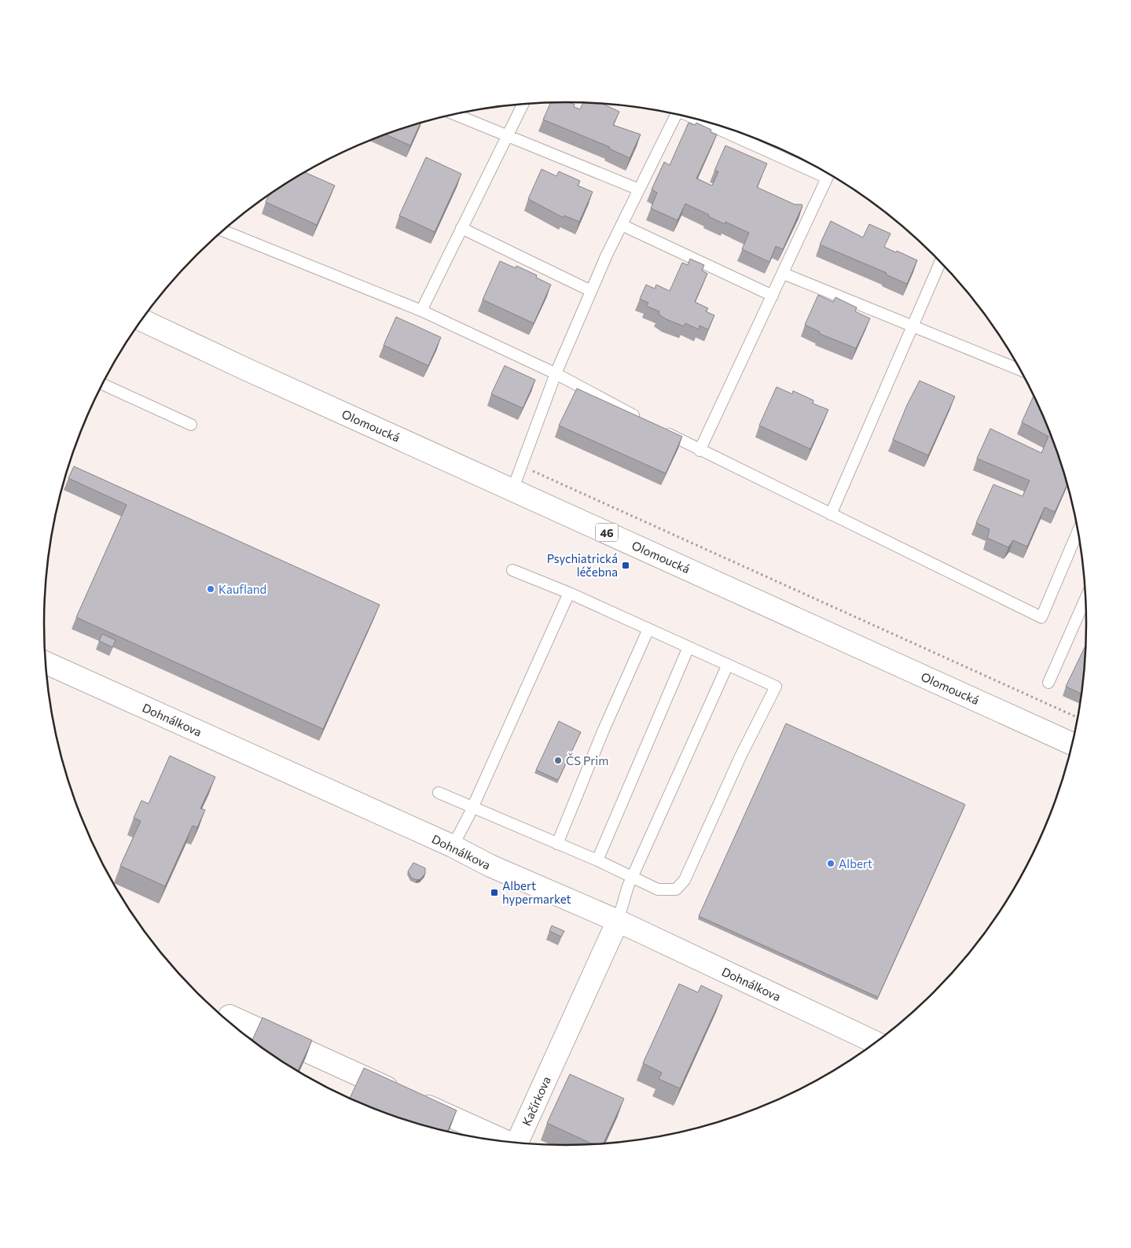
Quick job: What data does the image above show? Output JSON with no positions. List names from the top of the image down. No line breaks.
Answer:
{"streets":{"street":["Olomoucká","46","Dohnálkova","Kačírkova"]},"crossings":[["Dohnálkova","Kačírkova"]],"places":{"transit":["Psychiatrická léčebna","Albert hypermarket"],"other":["Kaufland","ČS Prim","Albert"]}}
